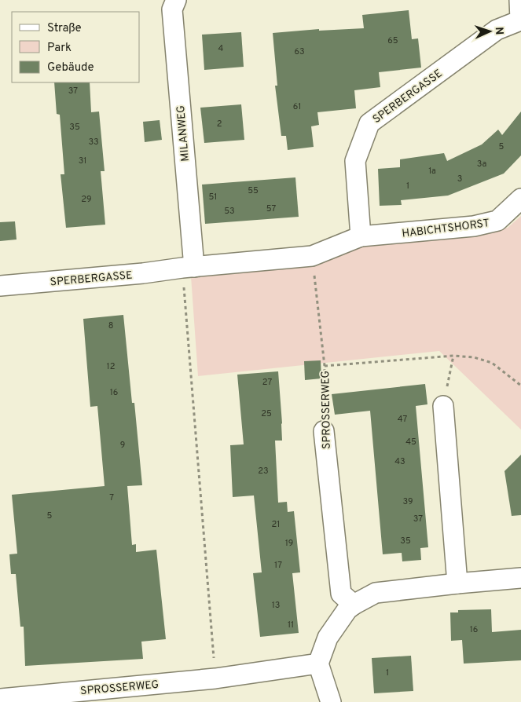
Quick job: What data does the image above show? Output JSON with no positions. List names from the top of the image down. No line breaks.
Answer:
{"streets":{"street":["SPERBERGASSE","MILANWEG","HABICHTSHORST","SPROSSERWEG"]},"crossings":[["SPERBERGASSE","MILANWEG"],["SPERBERGASSE","HABICHTSHORST"],["SPERBERGASSE","SPROSSERWEG"]],"house_numbers":["65","4","63","37","61","2","35","33","5","31","3a","1a","3","1","55","51","29","57","53","8","12","27","16","25","47","45","9","43","23","7","39","5","37","21","35","19","17","13","11","16","1"],"legend":["Straße","Park","Gebäude"],"north":"right"}
